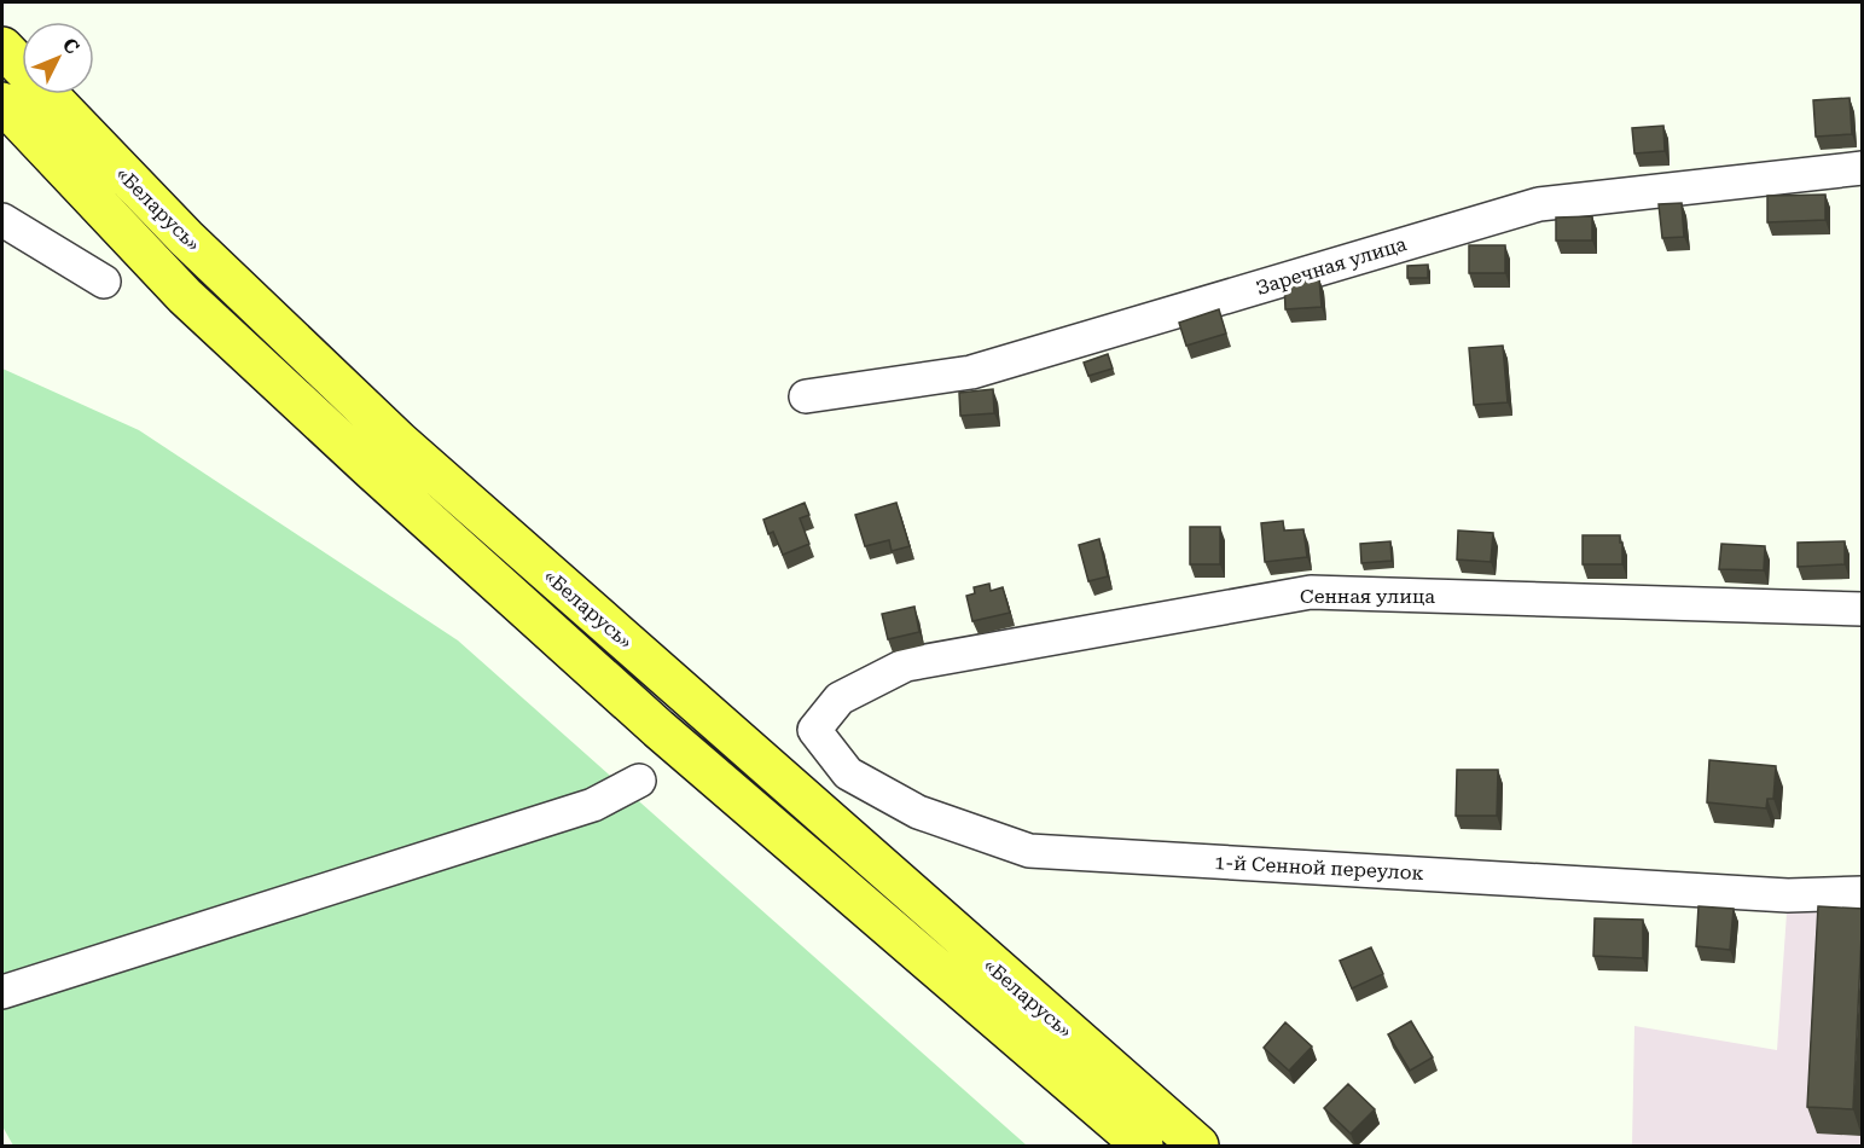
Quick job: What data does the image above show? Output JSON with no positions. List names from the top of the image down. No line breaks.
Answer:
{"streets":{"highway":["«Беларусь»"],"street":["Заречная улица","Сенная улица","1-й Сенной переулок"]},"crossings":[["Сенная улица","1-й Сенной переулок"]],"north":"top right"}
